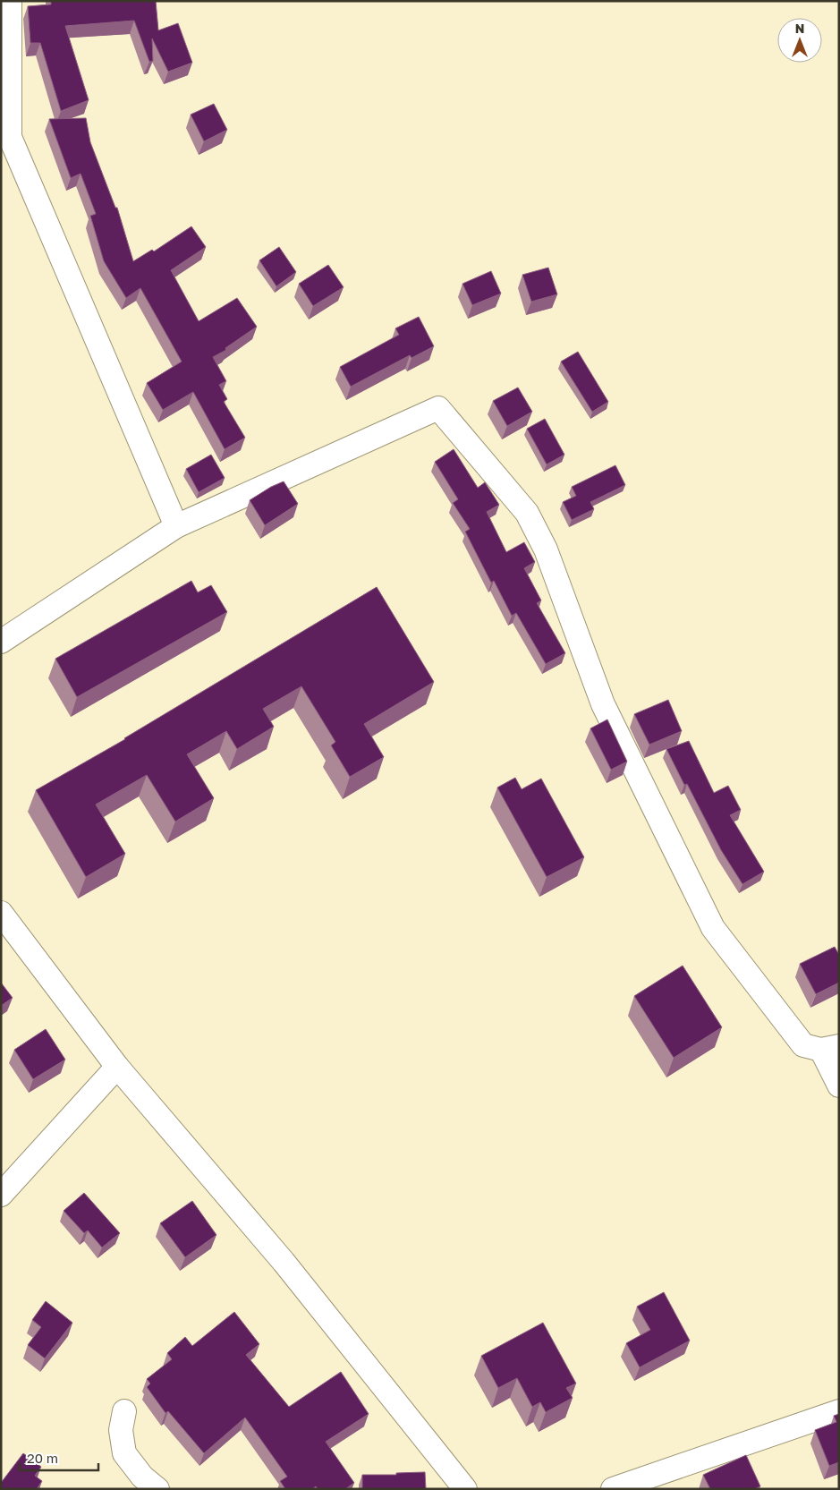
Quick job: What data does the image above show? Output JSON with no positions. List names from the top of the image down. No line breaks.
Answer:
{"scale_bar":"20 m","north":"top"}
